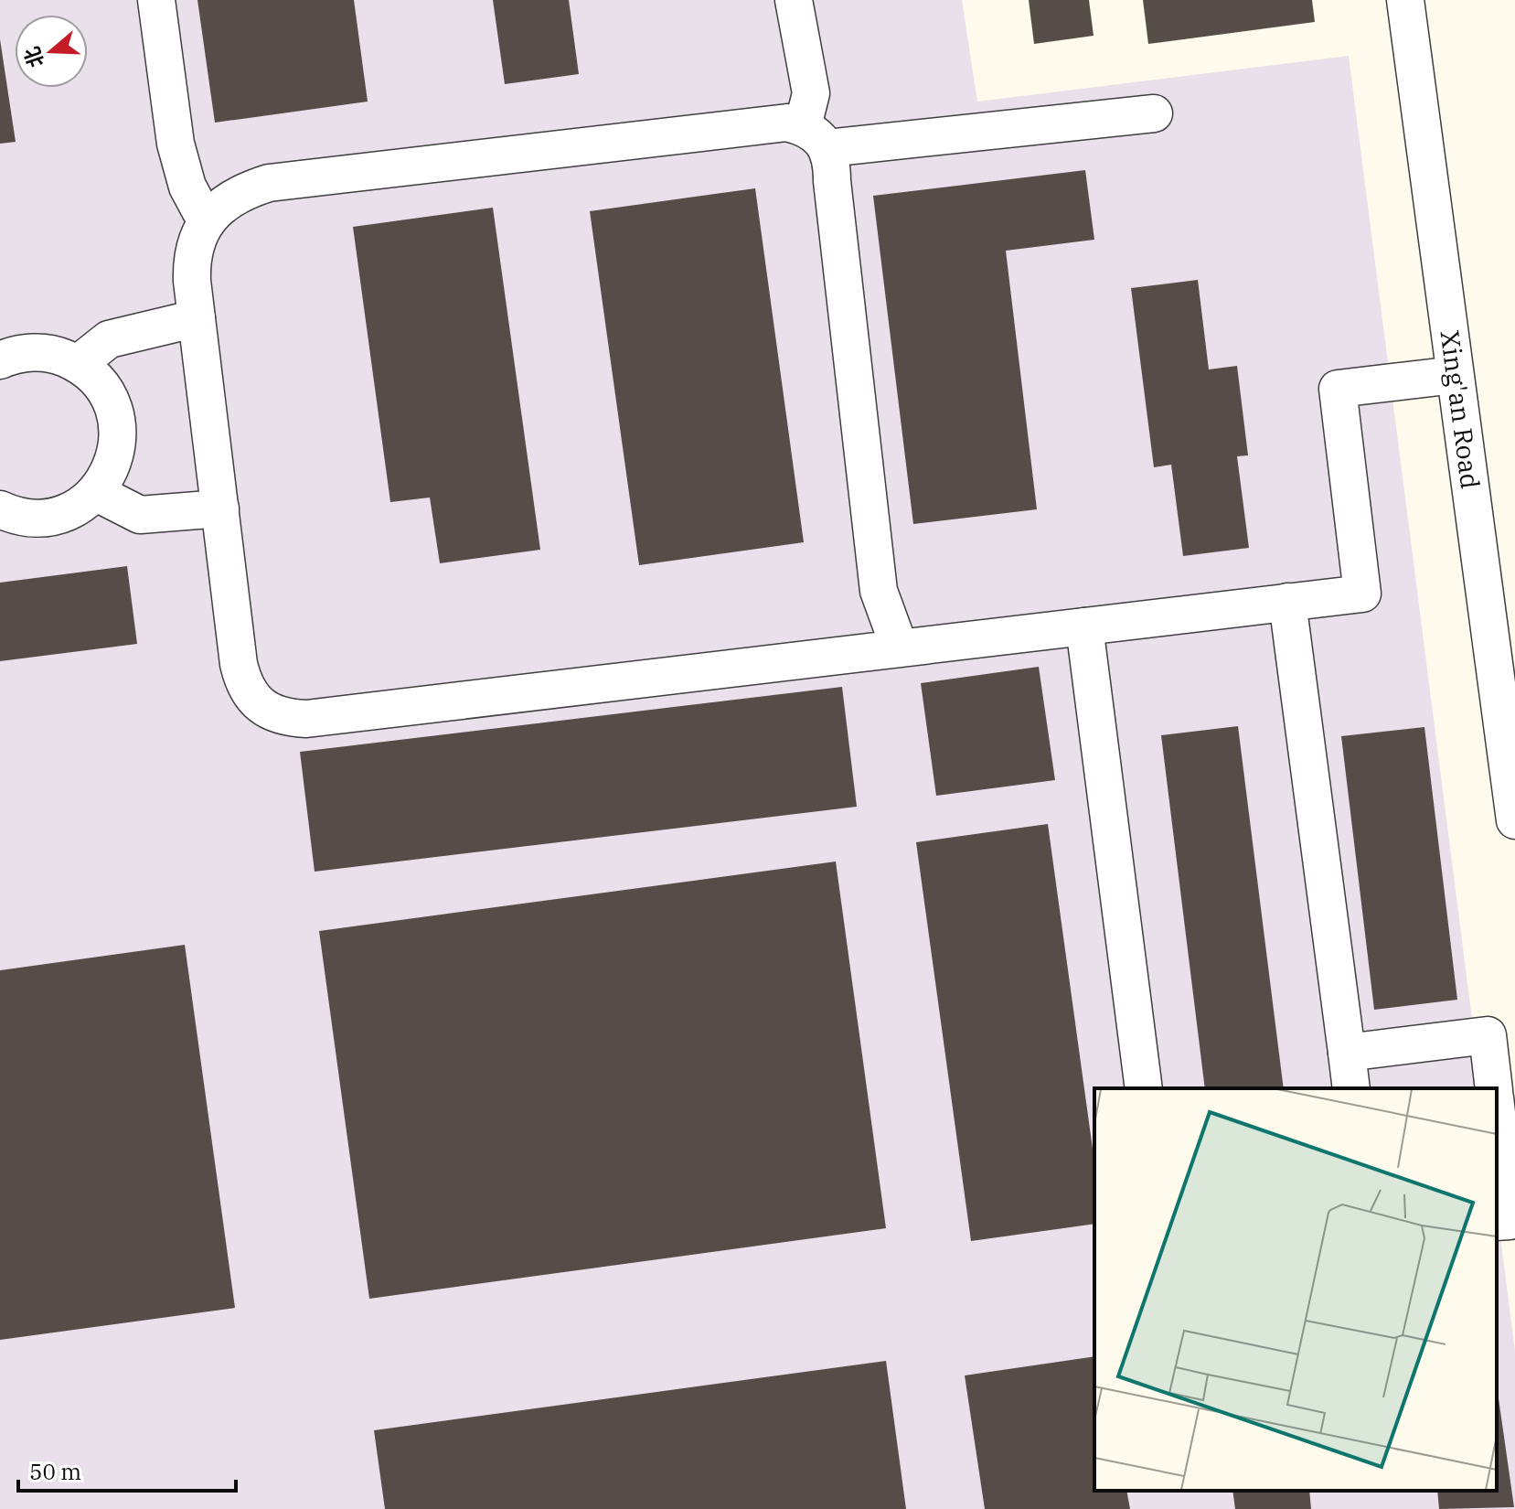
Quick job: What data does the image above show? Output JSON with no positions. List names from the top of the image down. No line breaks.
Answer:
{"streets":{"street":["Xing'an Road"]},"scale_bar":"50 m","north":"left"}
